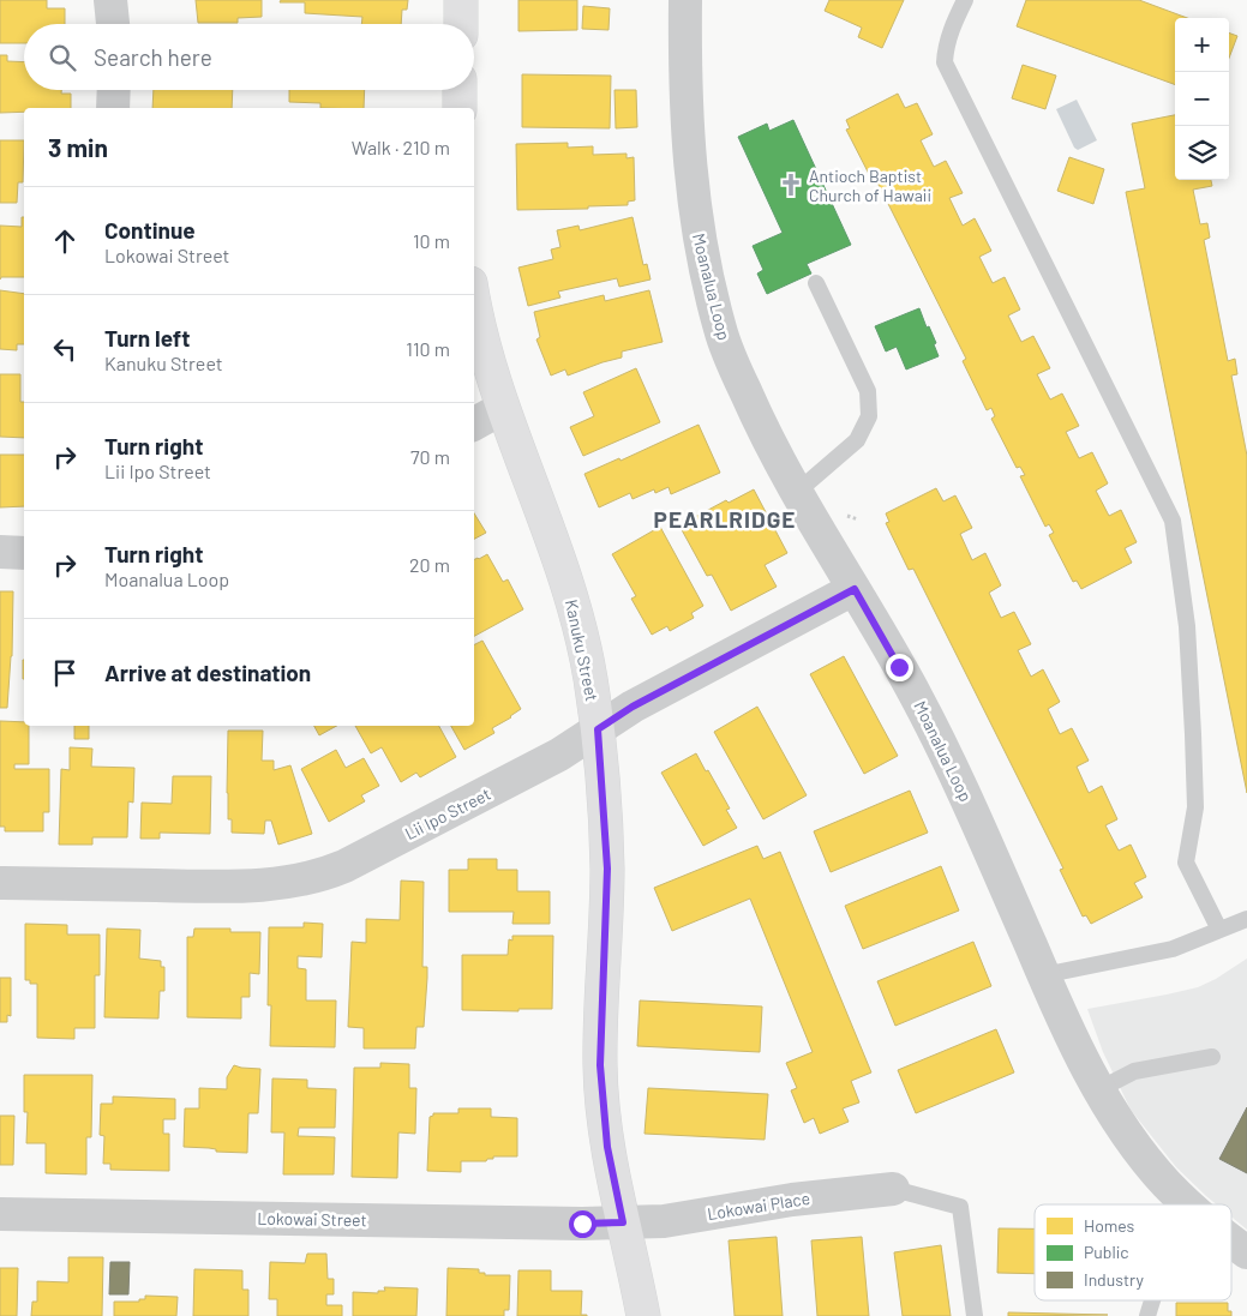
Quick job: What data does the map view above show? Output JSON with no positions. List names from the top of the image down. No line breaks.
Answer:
{"streets":{"street":["Moanalua Loop","Kanuku Street","Lii Ipo Street","Lokowai Place","Lokowai Street"]},"crossings":[["Moanalua Loop","Lii Ipo Street"],["Kanuku Street","Lii Ipo Street"],["Kanuku Street","Lokowai Place"],["Kanuku Street","Lokowai Street"],["Lokowai Place","Lokowai Street"]],"districts":["PEARLRIDGE"],"places":{"church":["Antioch Baptist Church of Hawaii"]},"legend":["Homes","Public","Industry"],"page":{"map_buttons":["+","−"],"search":"Search here","heading":["3 min","Walk · 210 m"],"list":[["Continue","Lokowai Street","10 m"],["Turn left","Kanuku Street","110 m"],["Turn right","Lii Ipo Street","70 m"],["Turn right","Moanalua Loop","20 m"],"Arrive at destination"]}}
